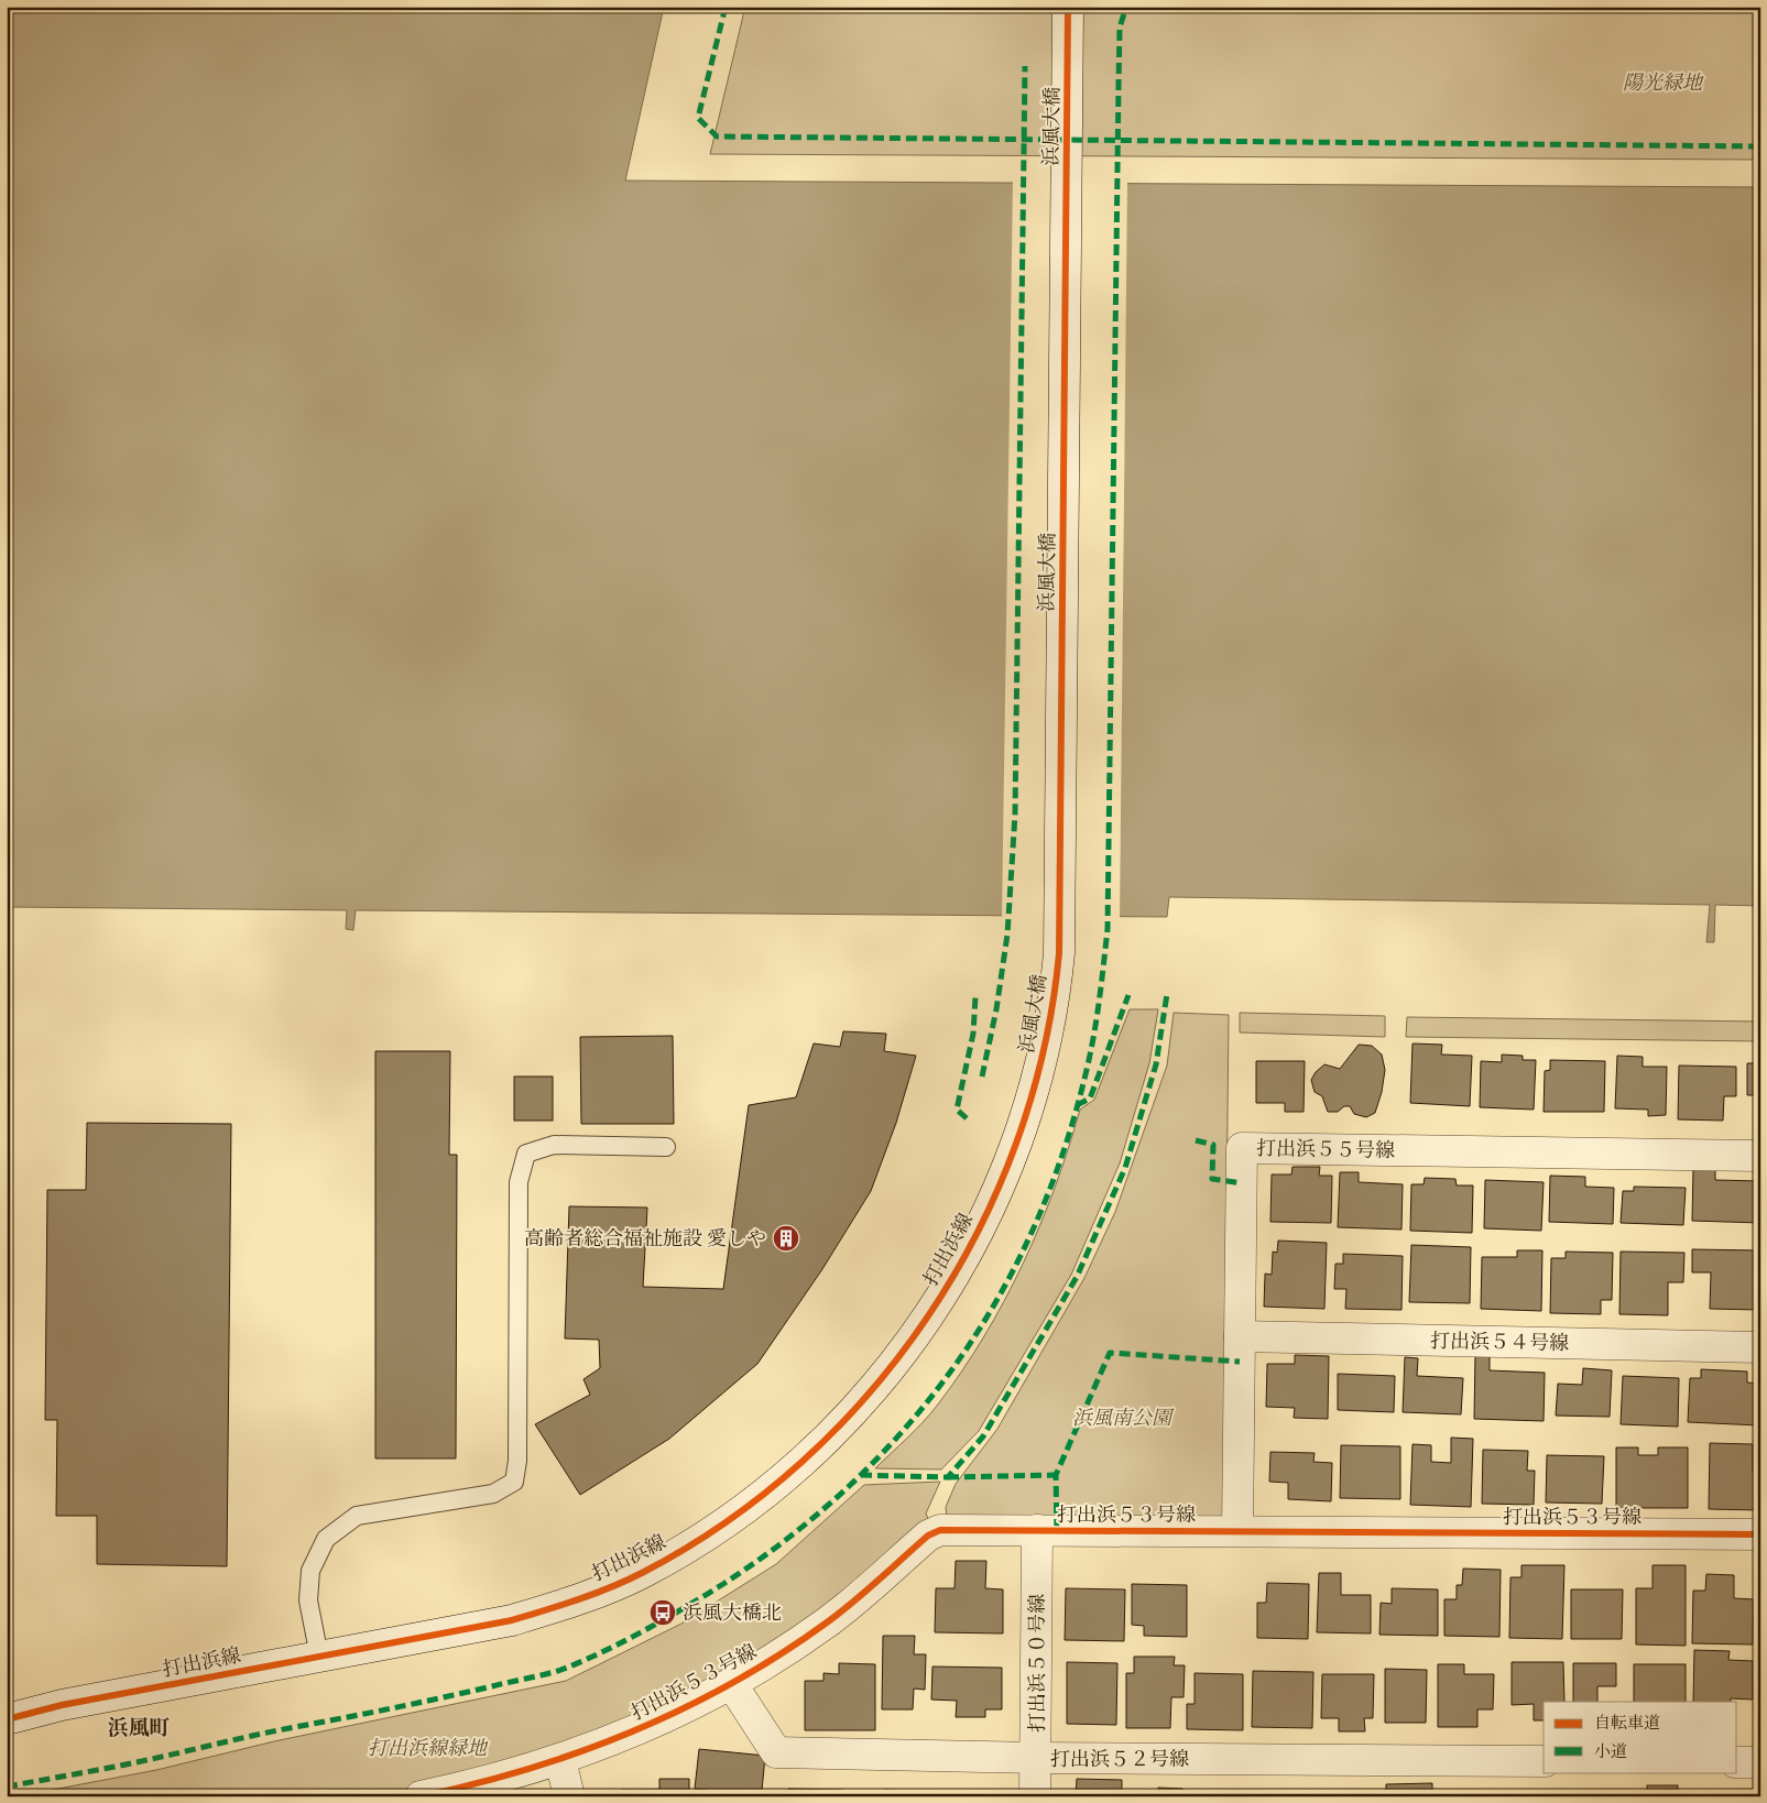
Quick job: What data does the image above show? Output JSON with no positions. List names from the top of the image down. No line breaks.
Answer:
{"streets":{"street":["浜風大橋","打出浜５５号線","打出浜線","打出浜５４号線","打出浜５３号線","打出浜５０号線","打出浜５２号線"]},"crossings":[["浜風大橋","打出浜線"],["打出浜５５号線","打出浜５４号線"],["打出浜５５号線","打出浜５３号線"],["打出浜５３号線","打出浜５０号線"],["打出浜５３号線","打出浜５２号線"],["打出浜５０号線","打出浜５２号線"]],"districts":["浜風町"],"parks":["陽光緑地","浜風南公園","打出浜線緑地"],"places":{"building":["高齢者総合福祉施設 愛しや"],"bus stop":["浜風大橋北"]},"legend":["自転車道","小道"]}
